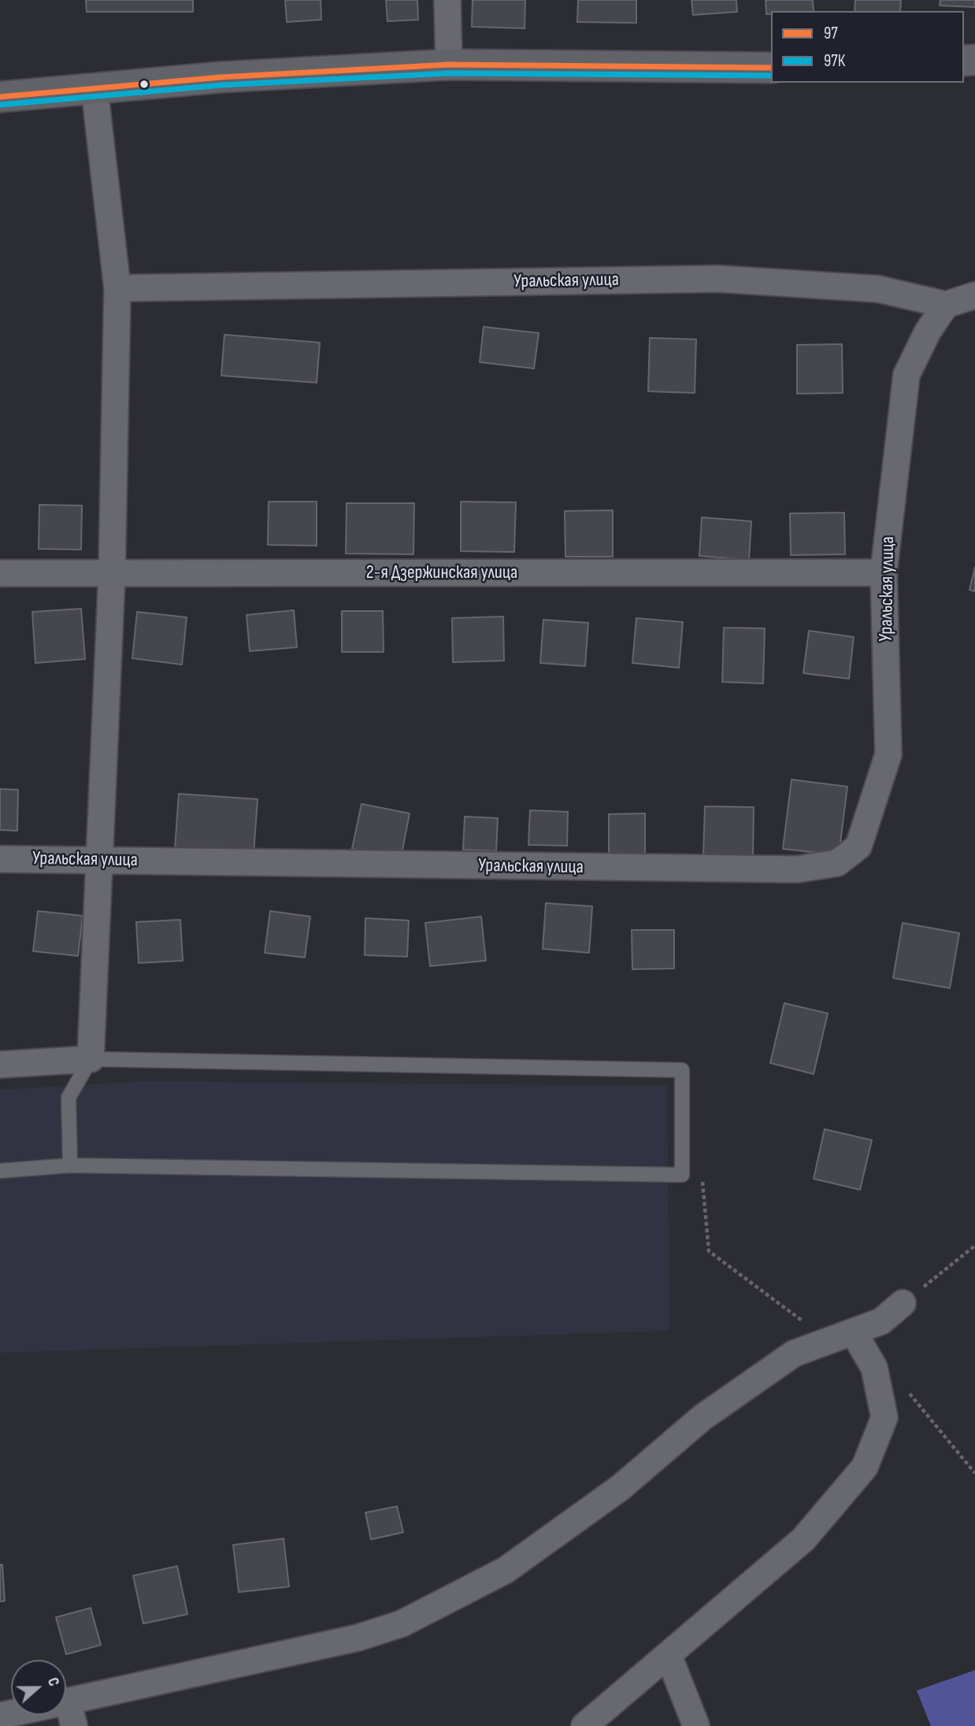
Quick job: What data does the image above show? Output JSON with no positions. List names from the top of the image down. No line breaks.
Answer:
{"streets":{"street":["Уральская улица","2-я Дзержинская улица"]},"crossings":[["Уральская улица","2-я Дзержинская улица"]],"lines":["transit line 97","transit line 97К"],"legend":["97","97К"],"north":"right"}
